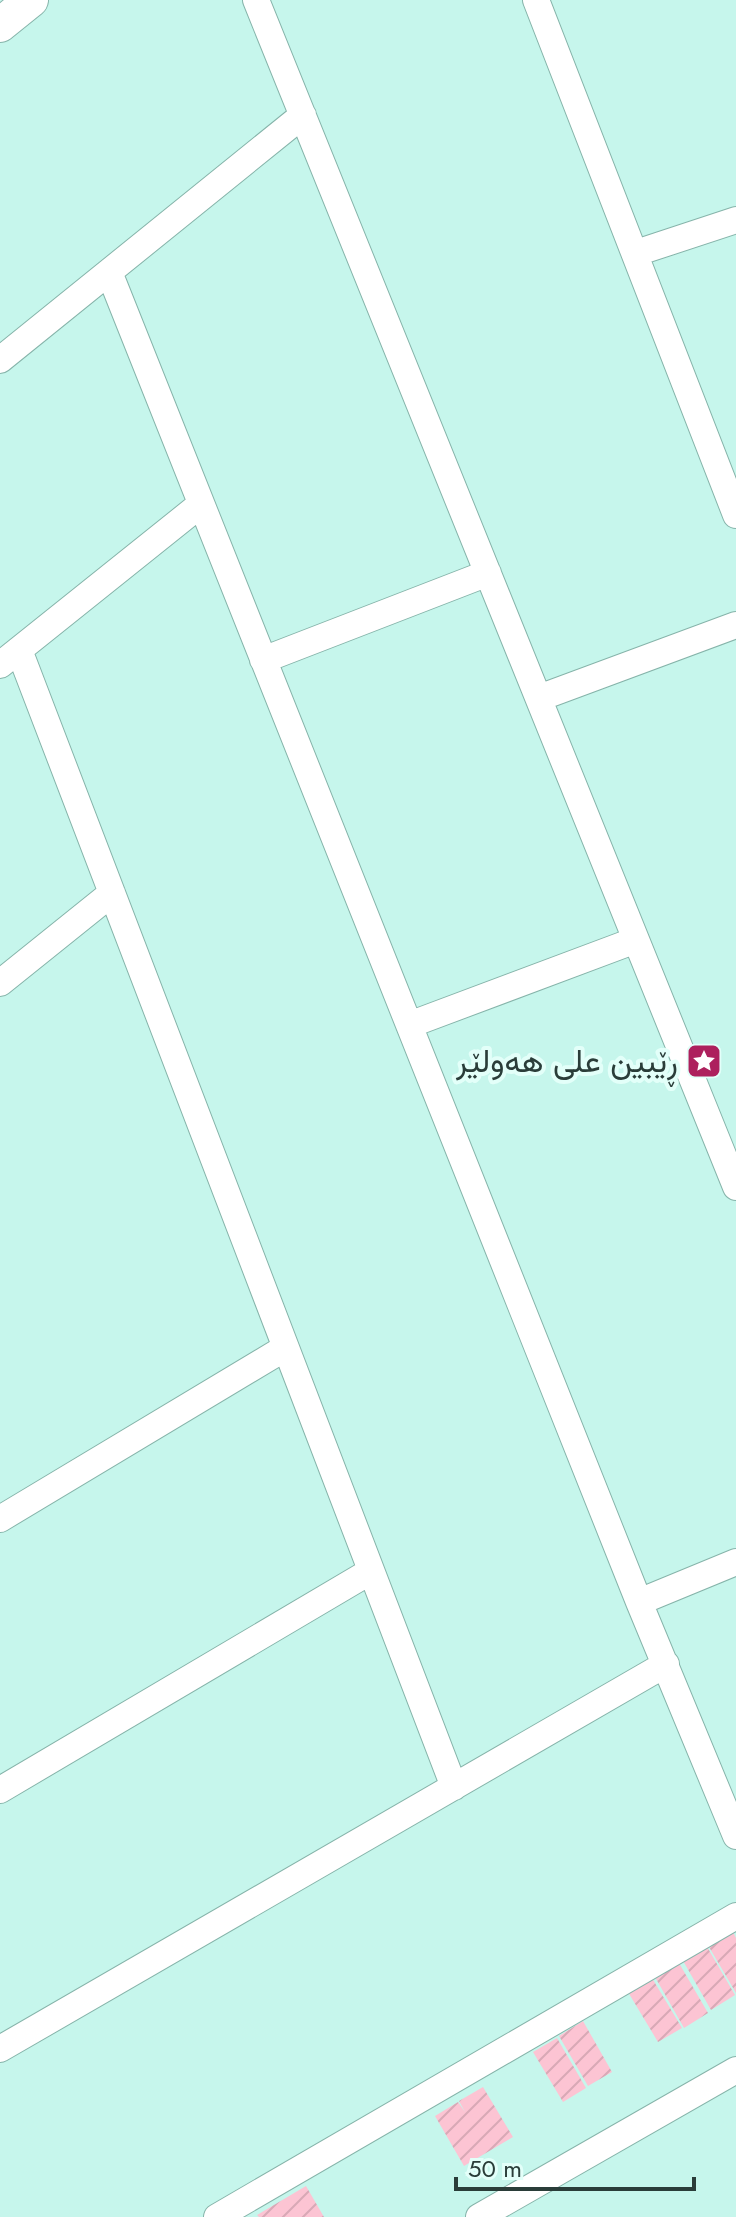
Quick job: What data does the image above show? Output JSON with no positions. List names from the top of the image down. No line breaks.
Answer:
{"places":{"place":["ڕێبین علی هەولێر"]},"scale_bar":"50 m"}
